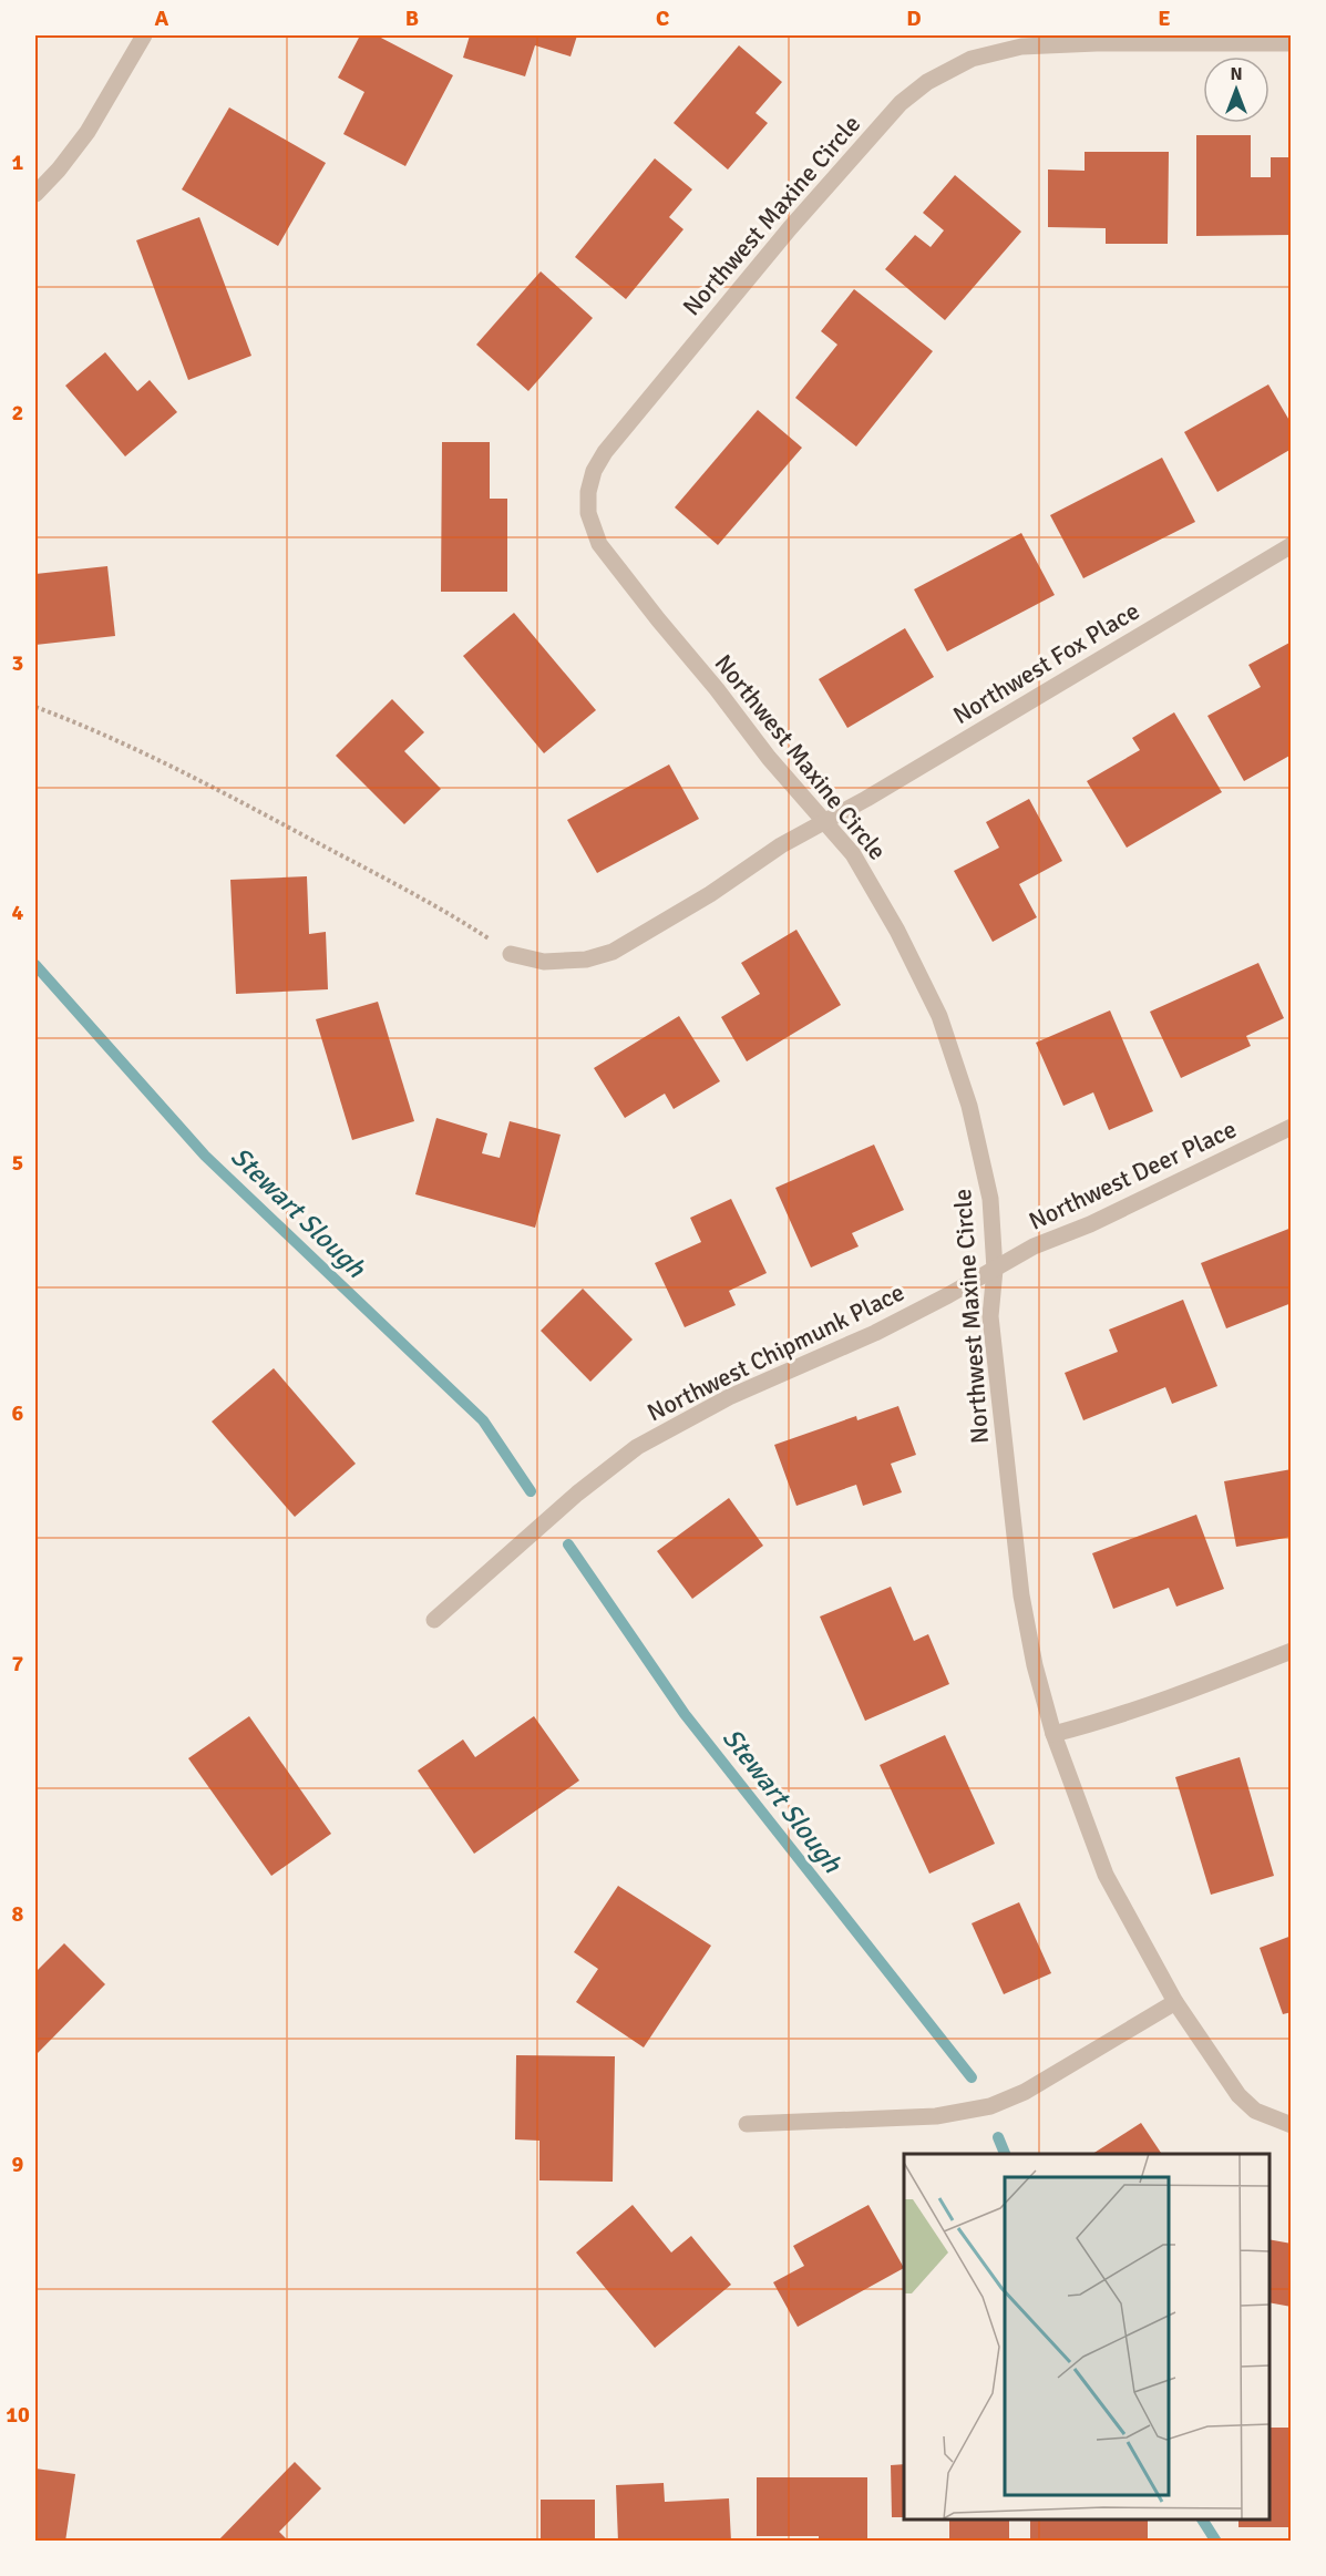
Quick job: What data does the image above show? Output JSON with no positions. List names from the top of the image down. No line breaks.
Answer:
{"streets":{"street":["Northwest Maxine Circle","Northwest Fox Place","Northwest Deer Place","Northwest Chipmunk Place"]},"crossings":[["Northwest Maxine Circle","Northwest Fox Place"],["Northwest Maxine Circle","Northwest Deer Place"],["Northwest Maxine Circle","Northwest Chipmunk Place"],["Northwest Deer Place","Northwest Chipmunk Place"]],"water":["Stewart Slough"],"north":"top","grid":{"columns":["A","B","C","D","E"],"rows":["1","2","3","4","5","6","7","8","9","10"]}}
